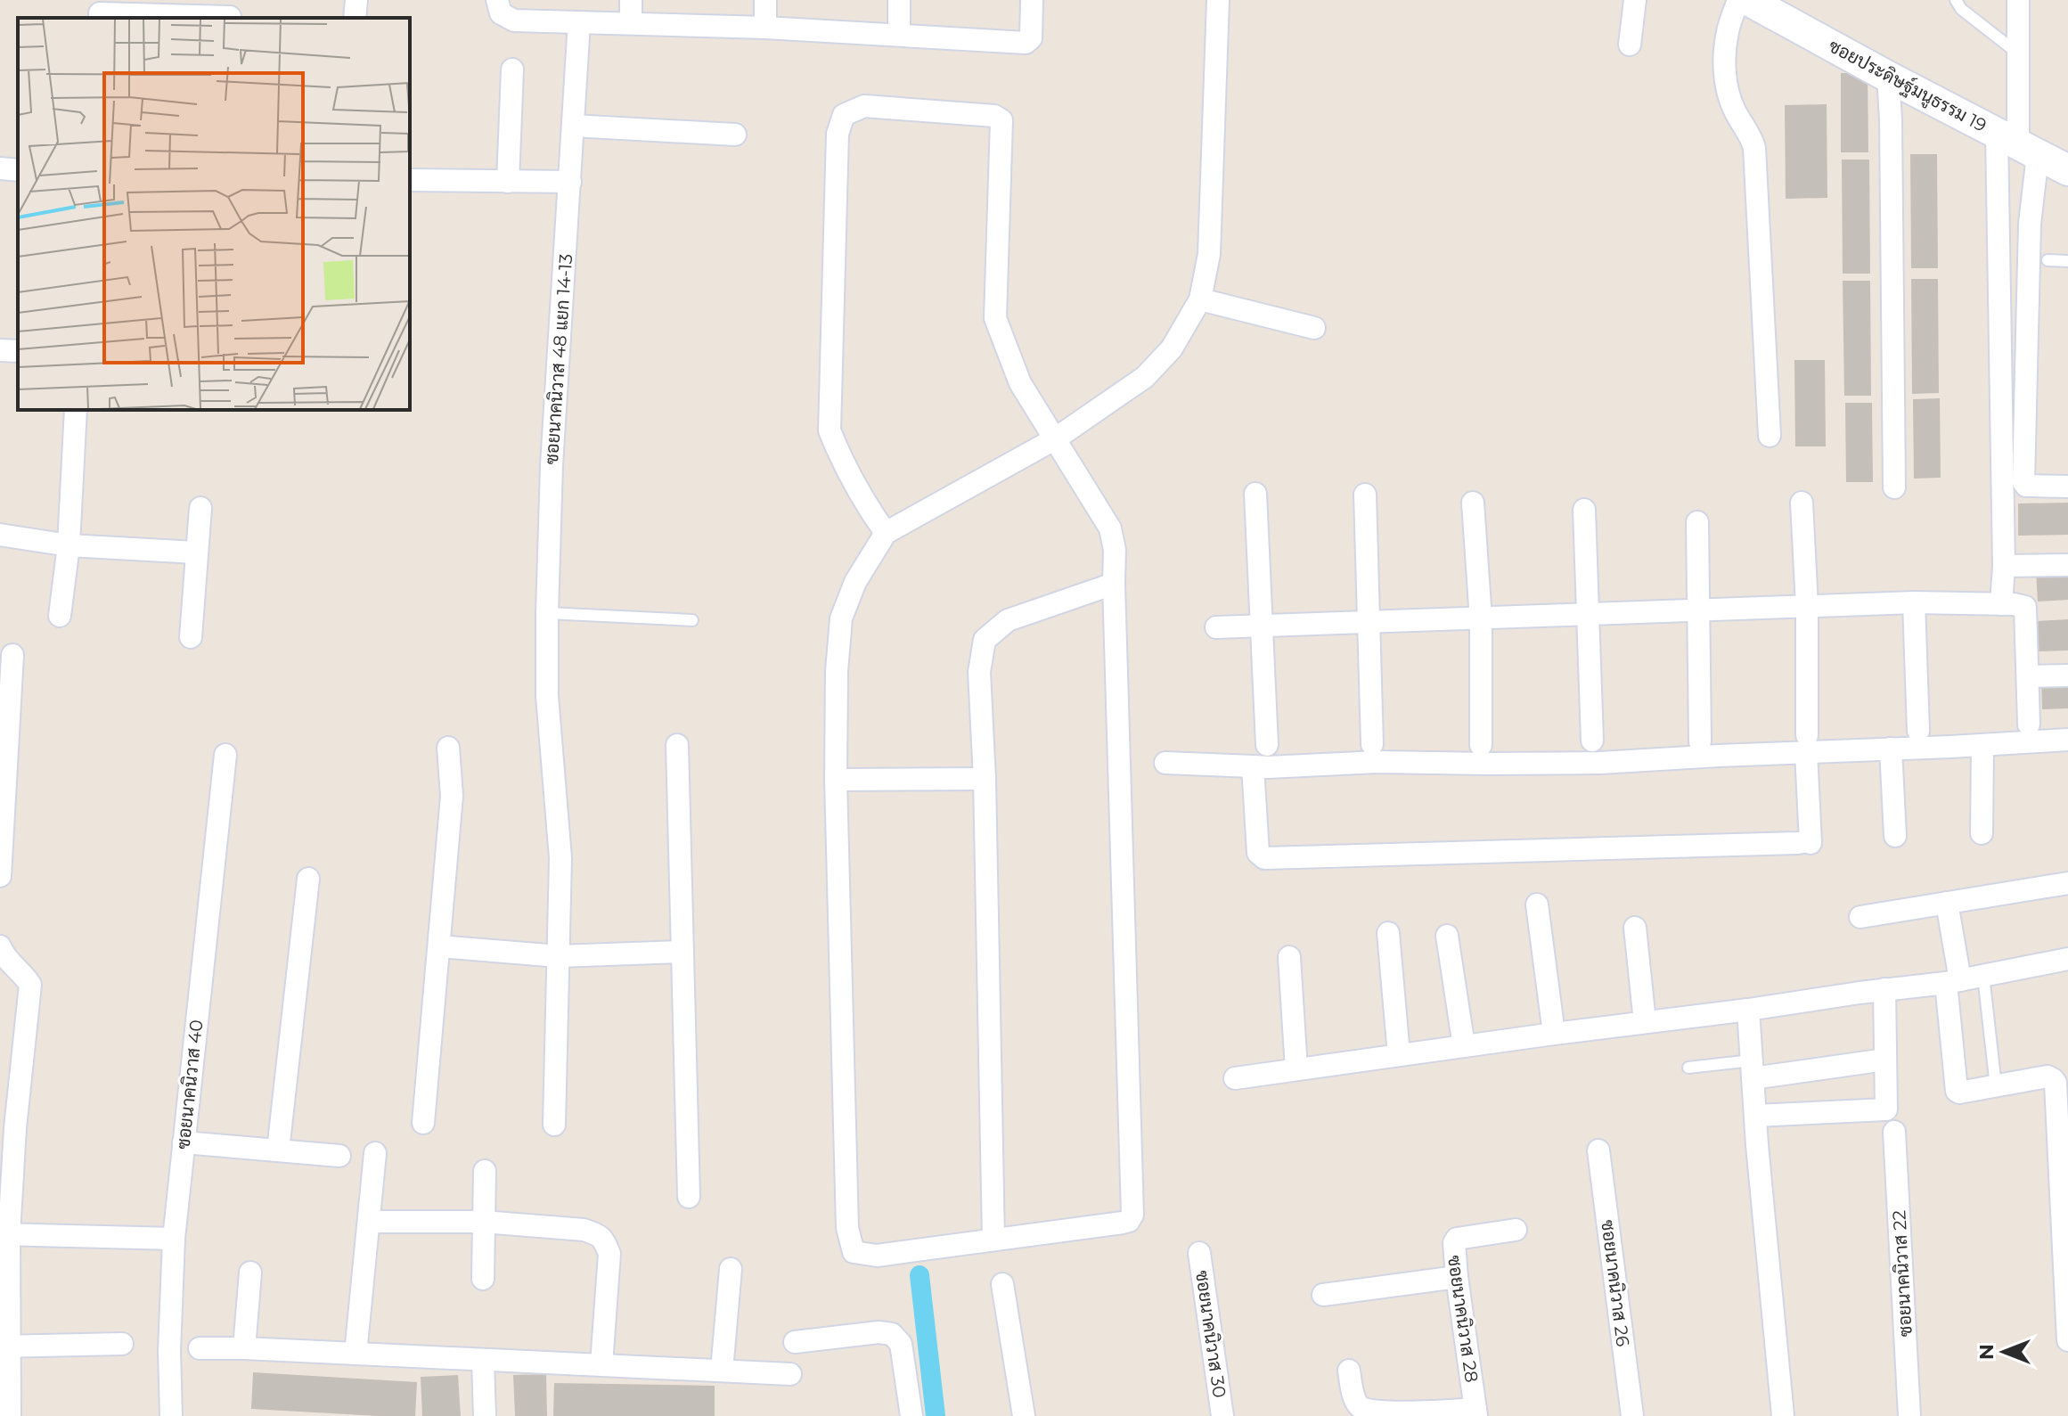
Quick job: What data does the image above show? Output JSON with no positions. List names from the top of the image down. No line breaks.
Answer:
{"streets":{"street":["ซอยประดิษฐ์มนูธรรม 19","ซอยนาคนิวาส 48 แยก 14-13","ซอยนาคนิวาส 40","ซอยนาคนิวาส 22","ซอยนาคนิวาส 26","ซอยนาคนิวาส 28","ซอยนาคนิวาส 30"]},"north":"left"}
